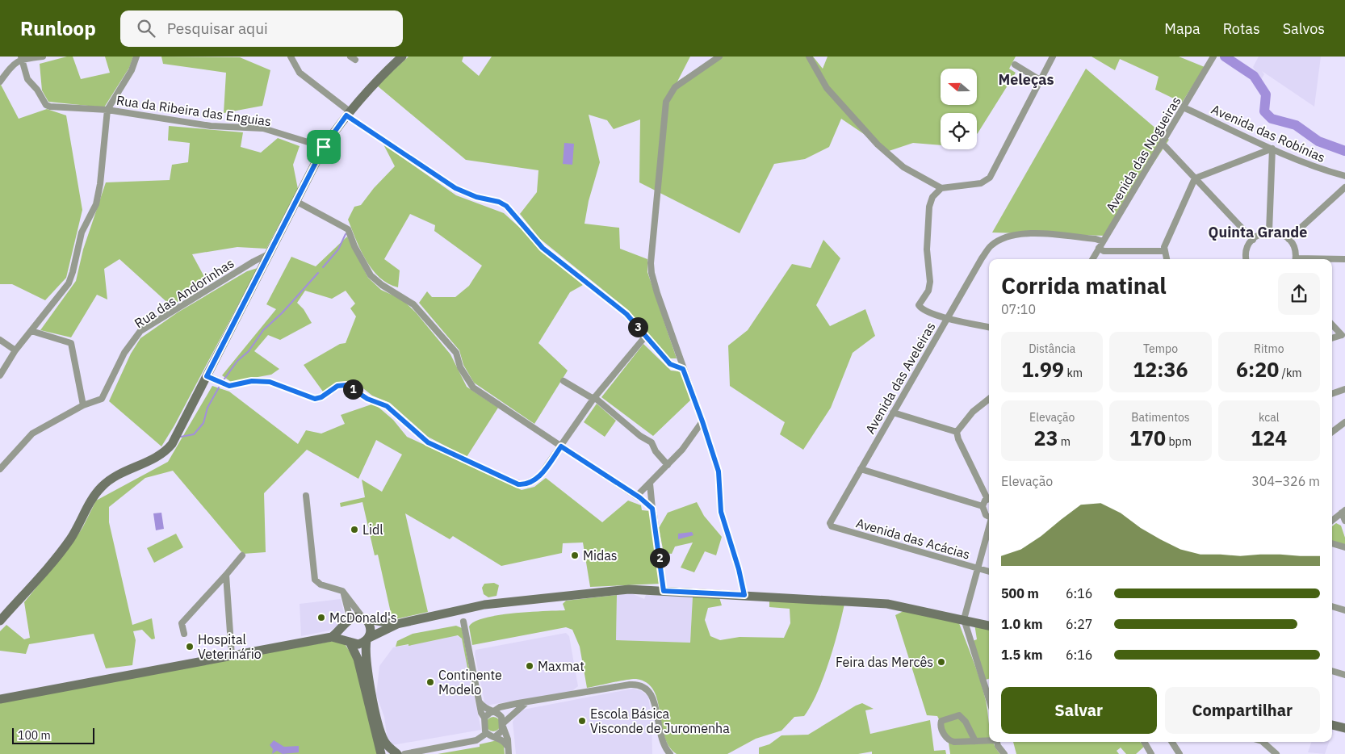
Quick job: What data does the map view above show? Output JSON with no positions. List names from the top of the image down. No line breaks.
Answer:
{"streets":{"street":["Rua da Ribeira das Enguias","Avenida das Robínias","Avenida das Nogueiras","Rua das Andorinhas","Avenida das Aveleiras","Avenida das Acácias"]},"crossings":[["Avenida das Robínias","Avenida das Nogueiras"],["Avenida das Nogueiras","Avenida das Aveleiras"],["Avenida das Aveleiras","Avenida das Acácias"]],"districts":["Meleças","Quinta Grande"],"places":["Lidl","Midas","McDonald's","Hospital Veterinário","Feira das Mercês","Maxmat","Continente Modelo","Escola Básica Visconde de Juromenha"],"scale_bar":"100 m","north":"left","page":{"header":"Runloop","search":"Pesquisar aqui","nav":["Mapa","Rotas","Salvos"],"heading":["Corrida matinal","07:10"],"pins":["3","1","2"],"stats":[["Distância","1.99 km"],["Tempo","12:36"],["Ritmo","6:20 /km"],["Elevação","23 m"],["Batimentos","170 bpm"],["kcal","124"]],"chart":["Elevação","304–326 m"],"list":[{"name":"500 m","note":"6:16"},{"name":"1.0 km","note":"6:27"},{"name":"1.5 km","note":"6:16"}],"buttons":["Salvar","Compartilhar"],"scale":"100 m"}}
